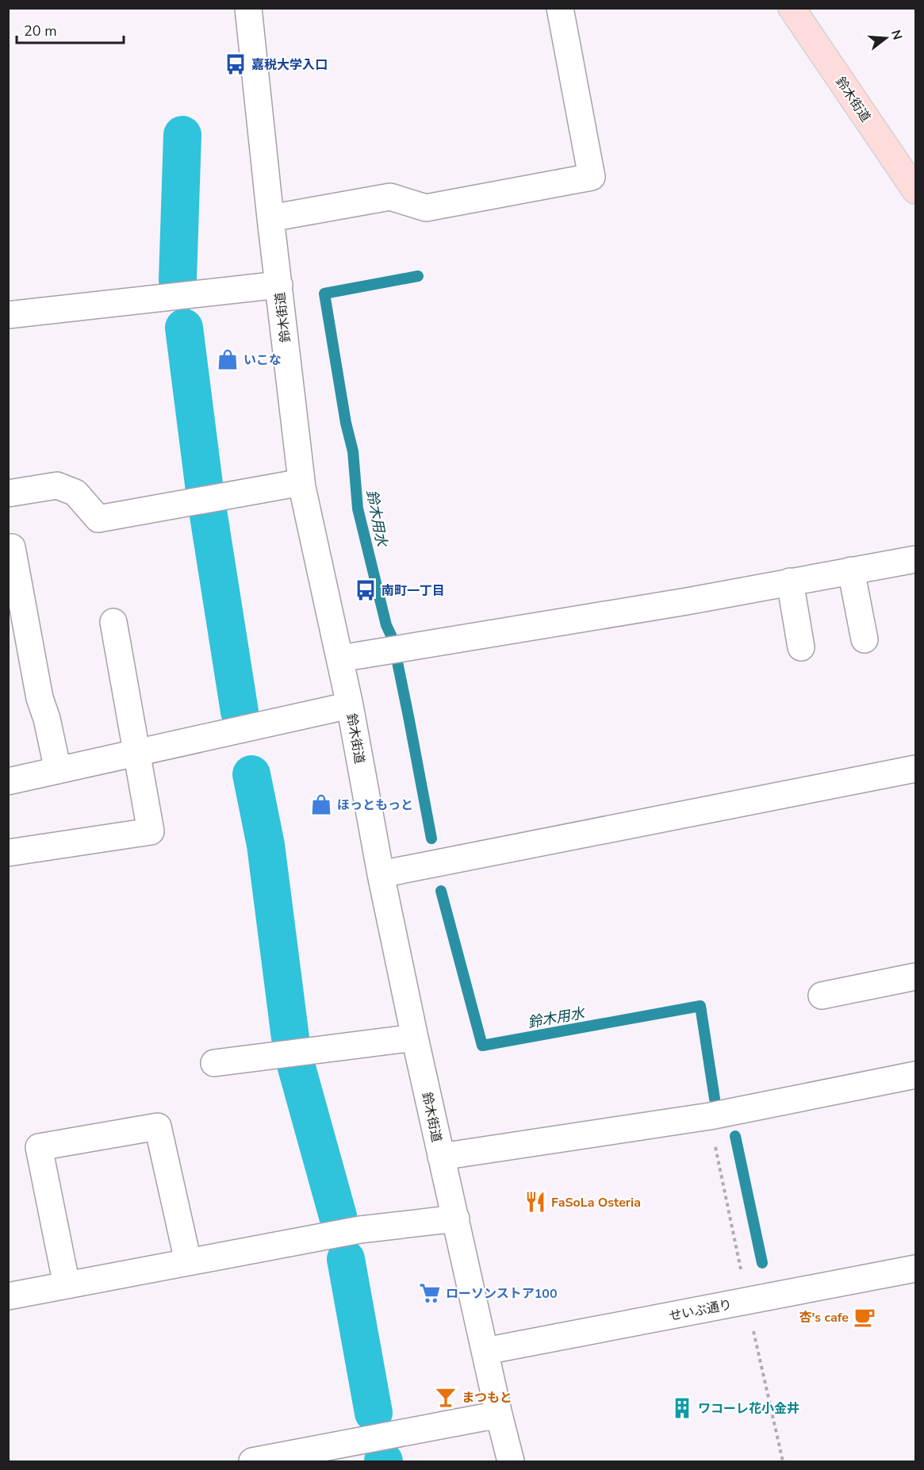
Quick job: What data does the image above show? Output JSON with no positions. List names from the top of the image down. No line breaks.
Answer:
{"streets":{"main road":["鈴木街道"],"street":["せいぶ通り"]},"crossings":[["鈴木街道","せいぶ通り"]],"water":["鈴木用水"],"places":{"bus stop":["嘉税大学入口","南町一丁目"],"shop":["いこな","ほっともっと"],"restaurant":["FaSoLa Osteria"],"supermarket":["ローソンストア100"],"cafe":["杏's cafe"],"bar":["まつもと"],"building":["ワコーレ花小金井"]},"scale_bar":"20 m","north":"right"}
